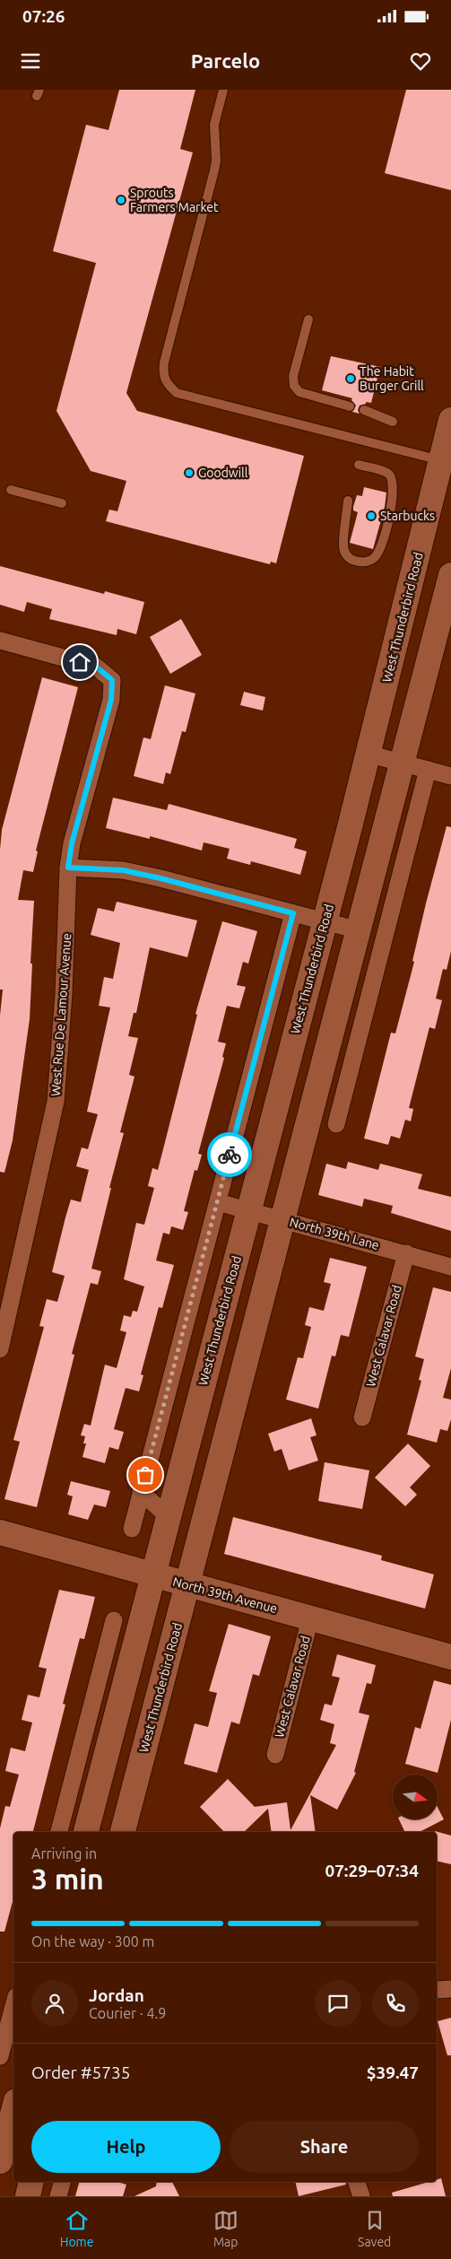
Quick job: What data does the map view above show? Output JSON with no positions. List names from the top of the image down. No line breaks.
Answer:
{"streets":{"main road":["West Thunderbird Road","North 39th Avenue"],"street":["West Rue De Lamour Avenue","North 39th Lane","West Calavar Road"]},"crossings":[["West Thunderbird Road","North 39th Lane"],["West Thunderbird Road","North 39th Avenue"],["North 39th Lane","West Calavar Road"],["West Calavar Road","North 39th Avenue"]],"places":["Sprouts Farmers Market","The Habit Burger Grill","Goodwill","Starbucks"],"north":"right","page":{"status":"07:26","header":"Parcelo","heading":["3 min","Arriving in","07:29–07:34"],"panel":["Jordan","Courier · 4.9","Order #5735","$39.47"],"bar":"On the way · 300 m","buttons":["Help","Share"],"tabs":["Home","Map","Saved"]}}
